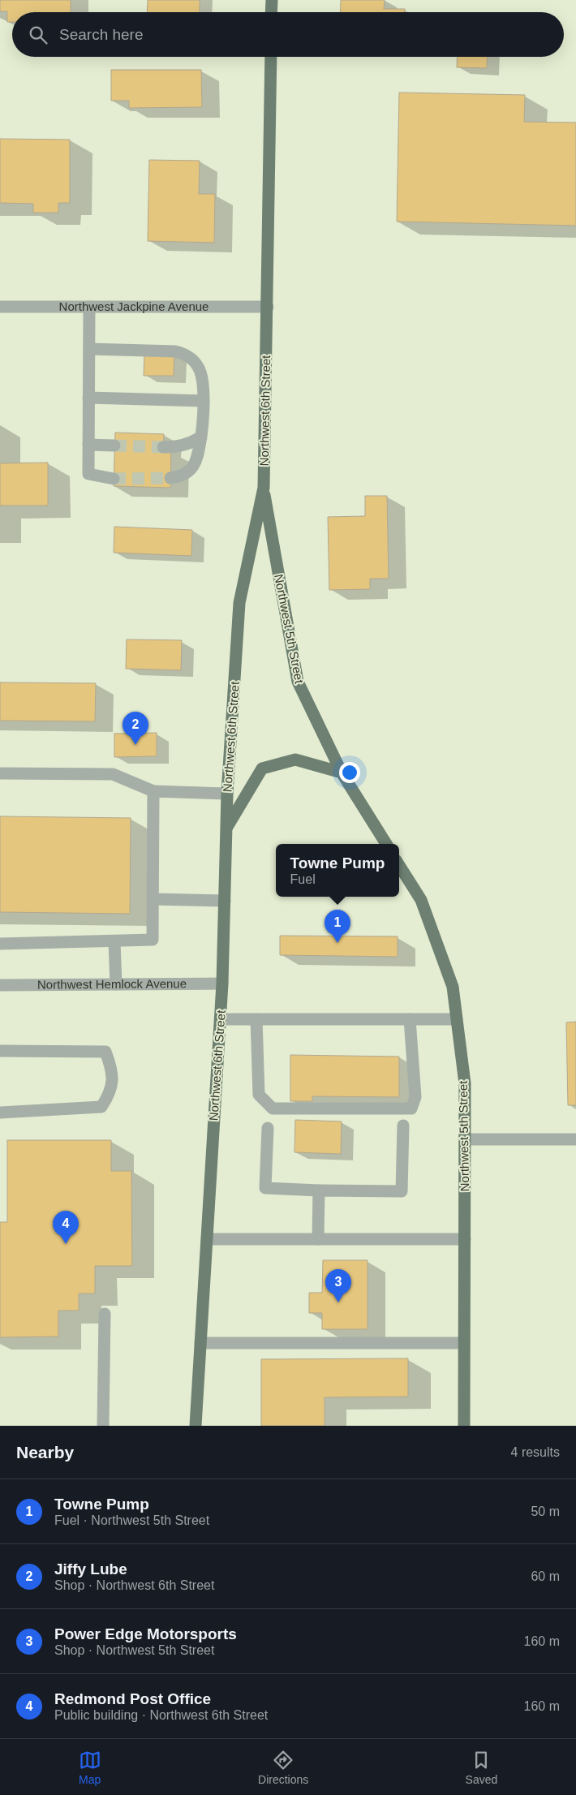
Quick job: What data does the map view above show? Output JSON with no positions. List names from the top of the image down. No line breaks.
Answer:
{"streets":{"main road":["Northwest 6th Street","Northwest 5th Street"],"street":["Northwest Jackpine Avenue","Northwest Hemlock Avenue"]},"crossings":[["Northwest Jackpine Avenue","Northwest 6th Street"],["Northwest 6th Street","Northwest 5th Street"],["Northwest 6th Street","Northwest Hemlock Avenue"]],"page":{"search":"Search here","pins":["2","1","4","3"],"popup":["Towne Pump","Fuel"],"heading":["Nearby","4 results"],"list":[{"mark":"1","name":"Towne Pump","note":"Fuel · Northwest 5th Street","value":"50 m"},{"mark":"2","name":"Jiffy Lube","note":"Shop · Northwest 6th Street","value":"60 m"},{"mark":"3","name":"Power Edge Motorsports","note":"Shop · Northwest 5th Street","value":"160 m"},{"mark":"4","name":"Redmond Post Office","note":"Public building · Northwest 6th Street","value":"160 m"}],"nav":["Map","Directions","Saved"]}}
